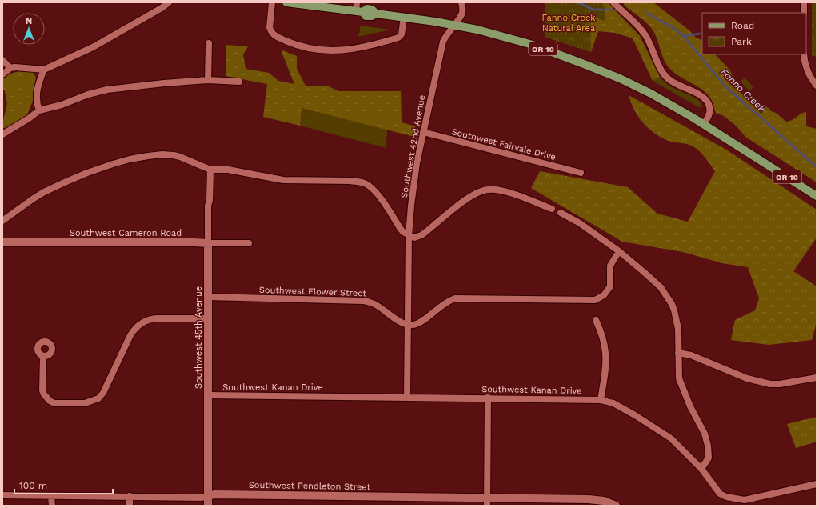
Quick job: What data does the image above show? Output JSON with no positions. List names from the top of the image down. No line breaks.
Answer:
{"streets":{"main road":["OR 10"],"street":["Southwest Fairvale Drive","Southwest 42nd Avenue","Southwest Cameron Road","Southwest Flower Street","Southwest 45th Avenue","Southwest Kanan Drive","Southwest Pendleton Street"]},"crossings":[["OR 10","Southwest 42nd Avenue"],["Southwest Fairvale Drive","Southwest 42nd Avenue"],["Southwest 42nd Avenue","Southwest Flower Street"],["Southwest 42nd Avenue","Southwest Kanan Drive"],["Southwest Cameron Road","Southwest 45th Avenue"],["Southwest Flower Street","Southwest 45th Avenue"],["Southwest 45th Avenue","Southwest Kanan Drive"],["Southwest 45th Avenue","Southwest Pendleton Street"]],"water":["Fanno Creek"],"parks":["Fanno Creek Natural Area"],"legend":["Road","Park"],"scale_bar":"100 m","north":"top"}
